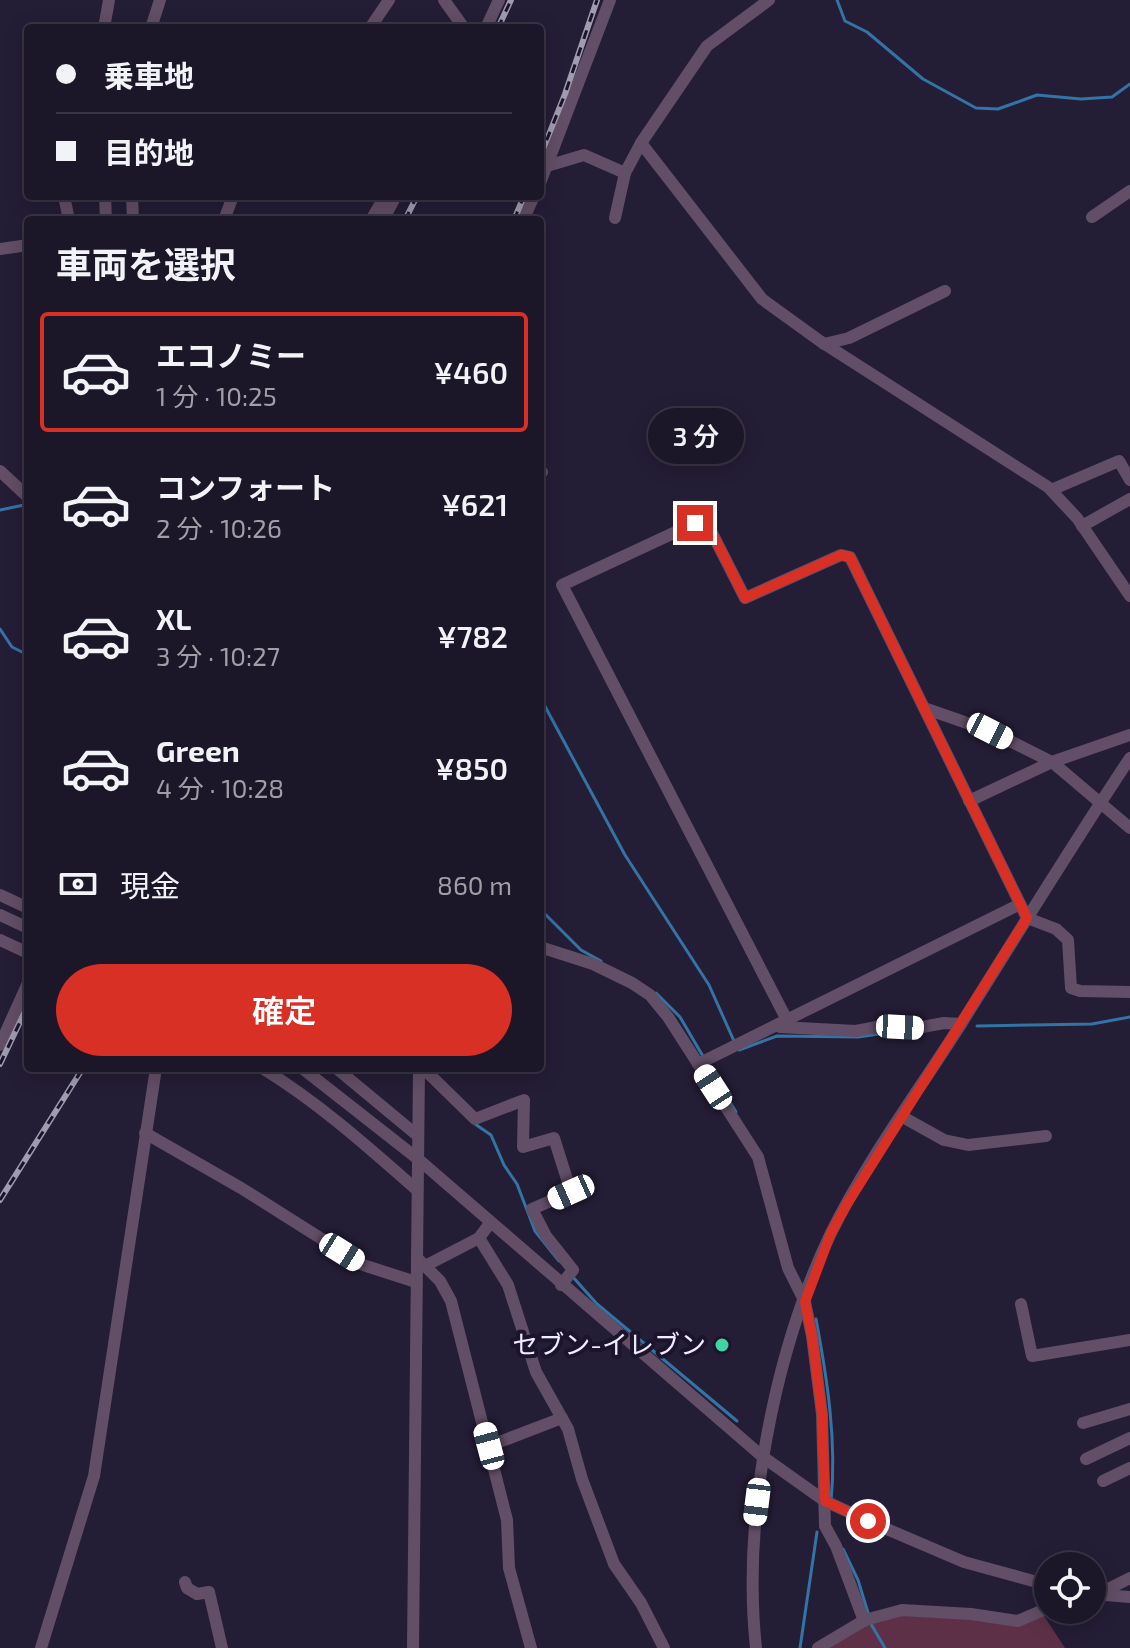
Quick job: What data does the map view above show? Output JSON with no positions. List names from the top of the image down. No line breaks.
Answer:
{"places":["セブン-イレブン"],"page":{"banner":["乗車地","目的地"],"heading":"車両を選択","list":[{"name":"エコノミー","note":"1 分 · 10:25","value":"¥460"},{"name":"コンフォート","note":"2 分 · 10:26","value":"¥621"},{"name":"XL","note":"3 分 · 10:27","value":"¥782"},{"name":"Green","note":"4 分 · 10:28","value":"¥850"}],"bubble":"3 分","pay":["現金","860 m"],"buttons":"確定"}}
